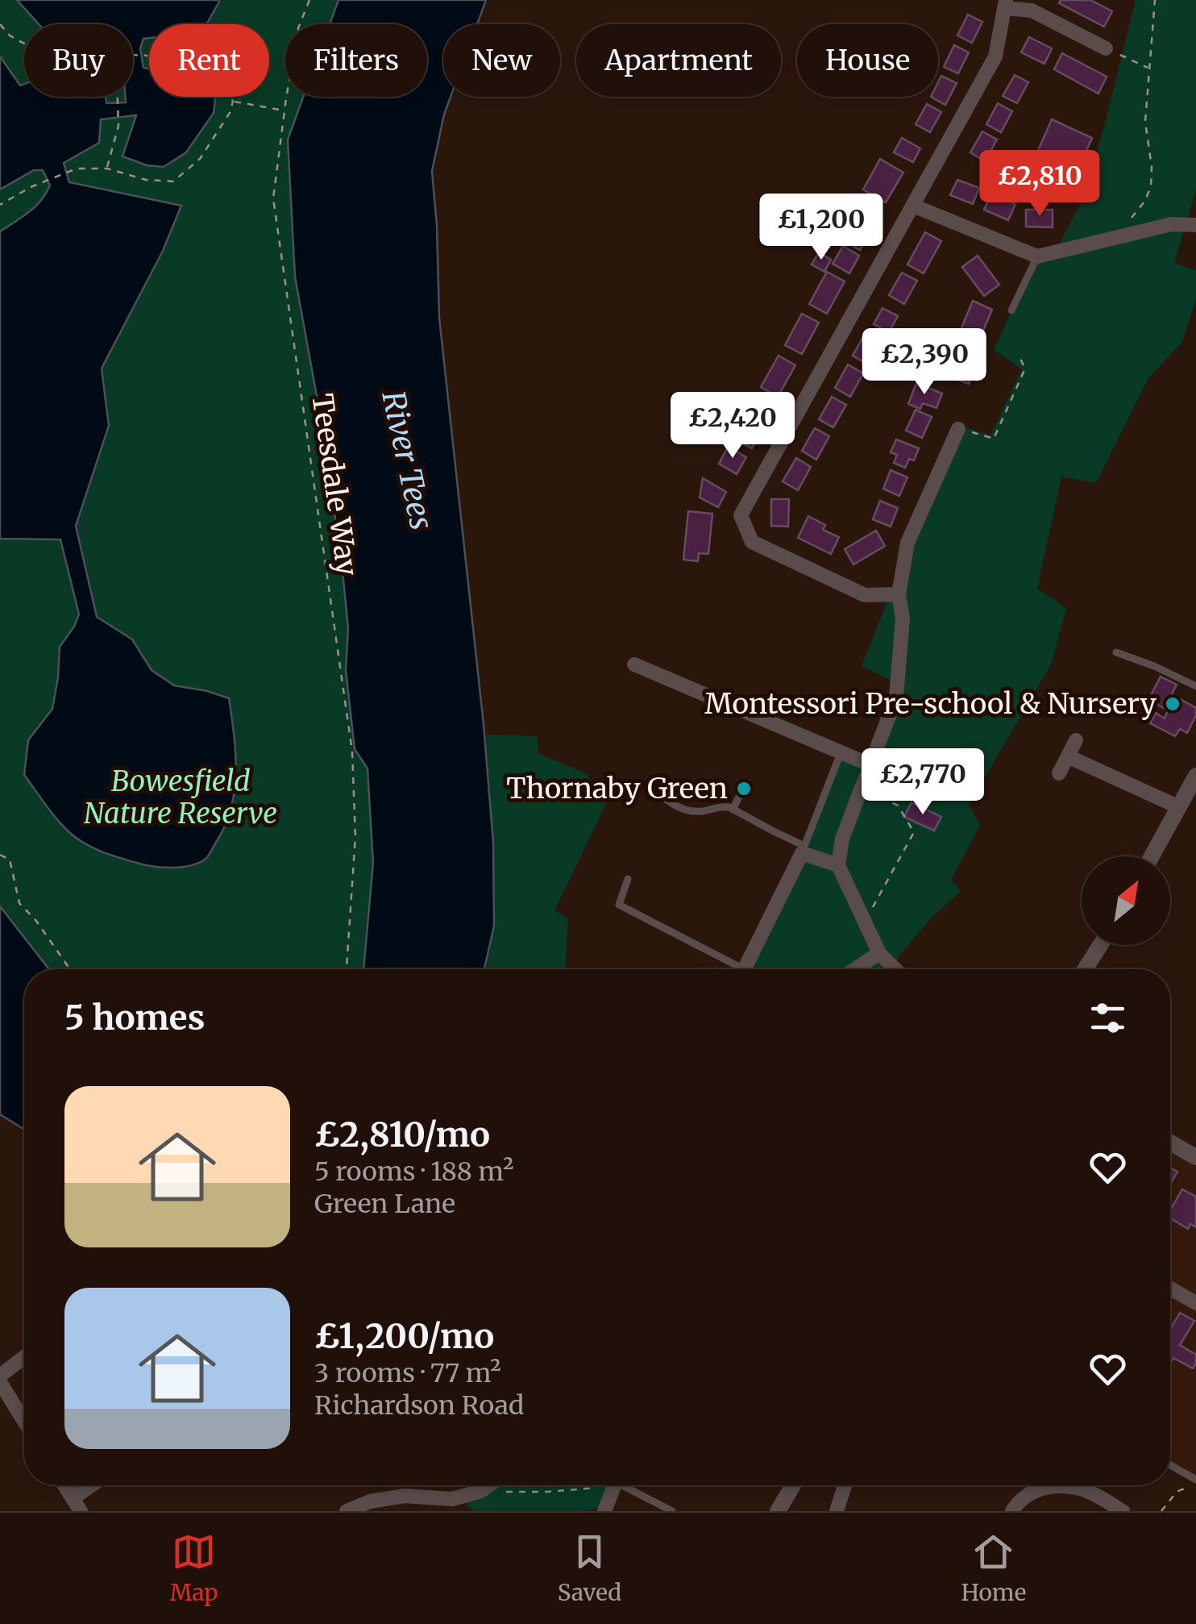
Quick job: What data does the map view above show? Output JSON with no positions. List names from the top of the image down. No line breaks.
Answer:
{"streets":{"path":["Teesdale Way"]},"water":["River Tees"],"parks":["Bowesfield Nature Reserve"],"places":["Montessori Pre-school & Nursery","Thornaby Green"],"north":"top right","page":{"chip":["Buy","Rent","Filters","New","Apartment","House"],"price":["£2,810","£1,200","£2,390","£2,420","£2,770"],"heading":"5 homes","list":[{"name":"£2,810/mo","note":"5 rooms · 188 m² · Green Lane"},{"name":"£1,200/mo","note":"3 rooms · 77 m² · Richardson Road"}],"tabs":["Map","Saved","Home"]}}
